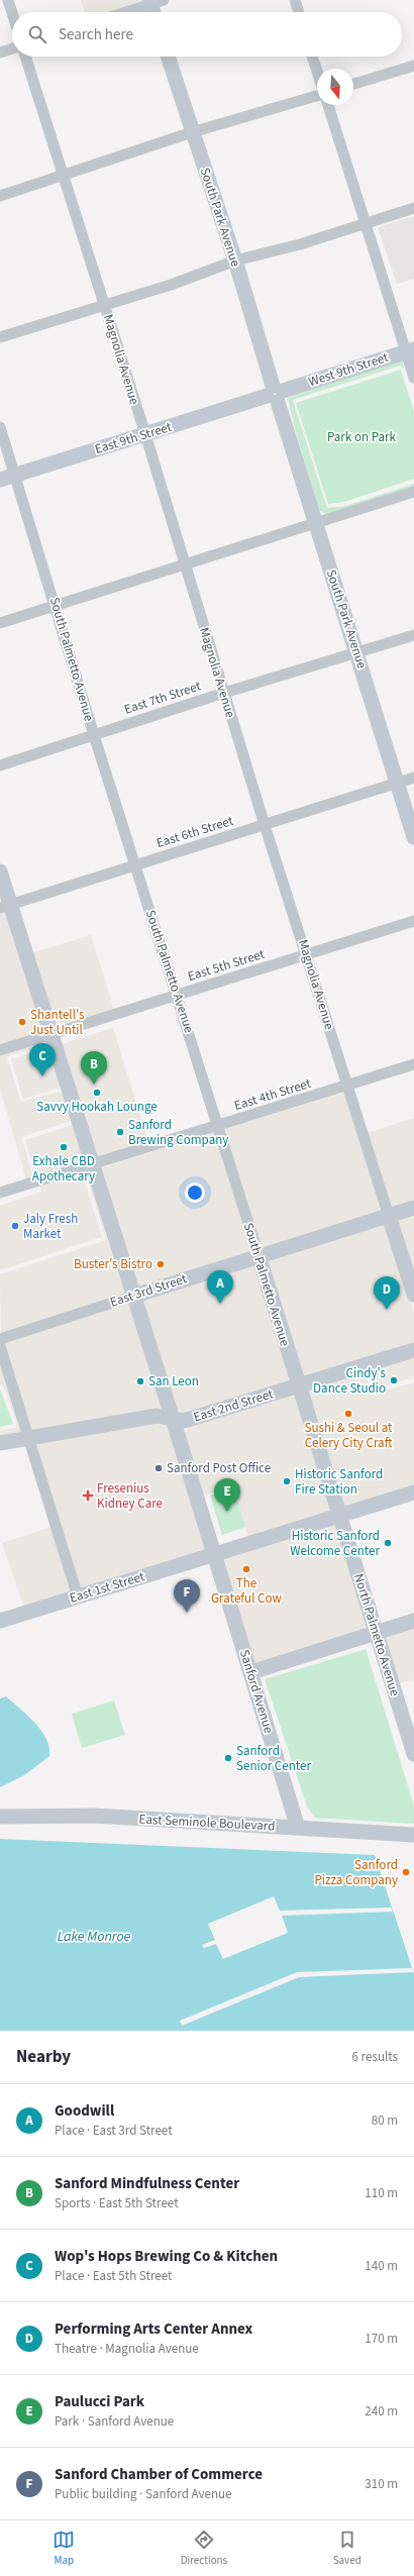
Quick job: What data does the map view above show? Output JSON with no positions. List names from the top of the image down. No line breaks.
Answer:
{"streets":{"street":["South Park Avenue","Magnolia Avenue","West 9th Street","East 9th Street","South Palmetto Avenue","East 7th Street","East 6th Street","East 5th Street","East 4th Street","East 3rd Street","East 2nd Street","East 1st Street","North Palmetto Avenue","Sanford Avenue","East Seminole Boulevard"]},"crossings":[["South Park Avenue","West 9th Street"],["South Park Avenue","East 9th Street"],["South Park Avenue","East 7th Street"],["South Park Avenue","East 6th Street"],["Magnolia Avenue","East 9th Street"],["Magnolia Avenue","East 7th Street"],["Magnolia Avenue","East 6th Street"],["Magnolia Avenue","East 5th Street"],["Magnolia Avenue","East 4th Street"],["Magnolia Avenue","East 3rd Street"],["West 9th Street","East 9th Street"],["East 9th Street","South Palmetto Avenue"],["South Palmetto Avenue","East 7th Street"],["South Palmetto Avenue","East 6th Street"],["South Palmetto Avenue","East 5th Street"],["South Palmetto Avenue","East 4th Street"],["South Palmetto Avenue","East 3rd Street"],["South Palmetto Avenue","East 2nd Street"],["South Palmetto Avenue","East 1st Street"],["South Palmetto Avenue","North Palmetto Avenue"],["East 6th Street","Sanford Avenue"],["East 5th Street","Sanford Avenue"],["East 4th Street","Sanford Avenue"],["East 3rd Street","Sanford Avenue"],["East 2nd Street","Sanford Avenue"],["East 1st Street","North Palmetto Avenue"],["East 1st Street","Sanford Avenue"],["Sanford Avenue","East Seminole Boulevard"]],"water":["Lake Monroe"],"parks":["Park on Park"],"places":{"other":["Shantell's Just Until","Savvy Hookah Lounge","Sanford Brewing Company","Exhale CBD Apothecary","Jaly Fresh Market","Buster's Bistro","Cindy's Dance Studio","San Leon","Sushi & Seoul at Celery City Craft","Sanford Post Office","Historic Sanford Fire Station","Historic Sanford Welcome Center","The Grateful Cow","Sanford Senior Center","Sanford Pizza Company"],"health":["Fresenius Kidney Care"]},"north":"bottom","page":{"search":"Search here","pins":["C","B","A","D","E","F"],"heading":["Nearby","6 results"],"list":[{"mark":"A","name":"Goodwill","note":"Place · East 3rd Street","value":"80 m"},{"mark":"B","name":"Sanford Mindfulness Center","note":"Sports · East 5th Street","value":"110 m"},{"mark":"C","name":"Wop's Hops Brewing Co & Kitchen","note":"Place · East 5th Street","value":"140 m"},{"mark":"D","name":"Performing Arts Center Annex","note":"Theatre · Magnolia Avenue","value":"170 m"},{"mark":"E","name":"Paulucci Park","note":"Park · Sanford Avenue","value":"240 m"},{"mark":"F","name":"Sanford Chamber of Commerce","note":"Public building · Sanford Avenue","value":"310 m"}],"nav":["Map","Directions","Saved"]}}
